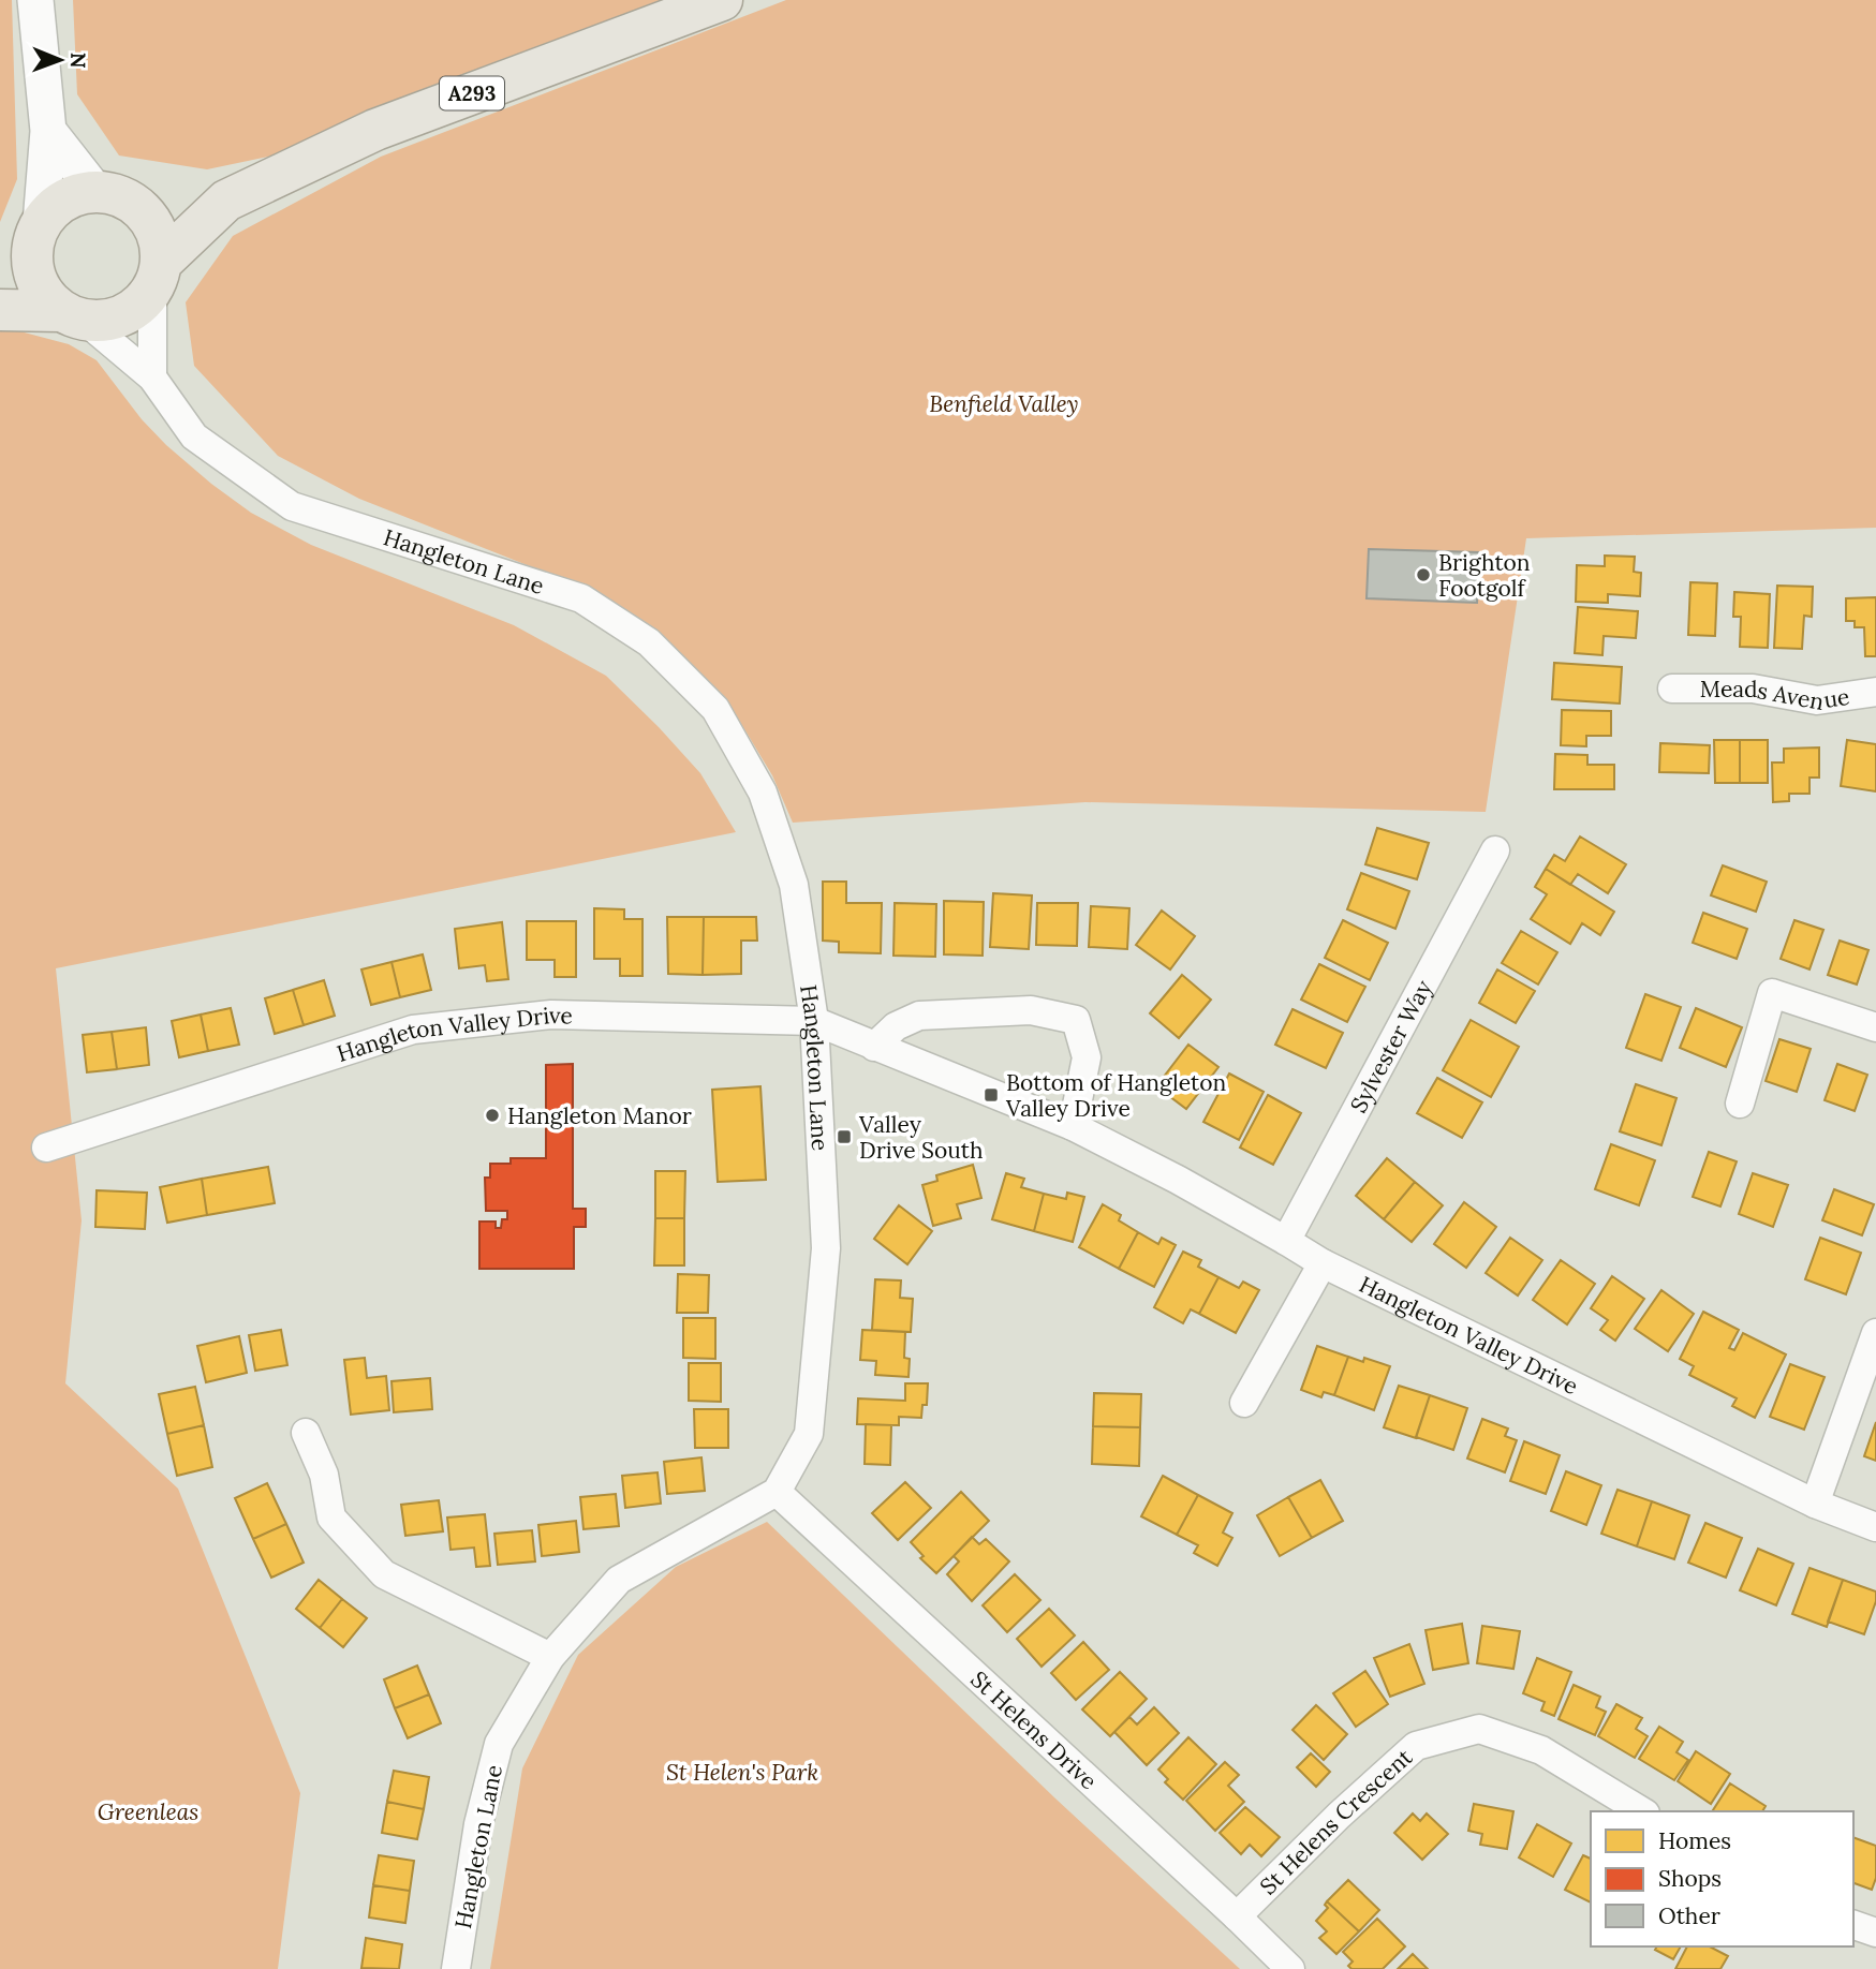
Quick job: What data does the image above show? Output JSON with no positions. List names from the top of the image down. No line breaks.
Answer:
{"streets":{"highway":["A293"],"street":["Hangleton Lane","Meads Avenue","Hangleton Valley Drive","Sylvester Way","St Helens Drive","St Helens Crescent"]},"crossings":[["A293","Hangleton Lane"],["Hangleton Lane","Hangleton Valley Drive"],["Hangleton Lane","St Helens Drive"],["Hangleton Valley Drive","Sylvester Way"],["St Helens Drive","St Helens Crescent"]],"parks":["Benfield Valley","St Helen's Park","Greenleas"],"places":{"other":["Brighton Footgolf","Hangleton Manor"],"transit":["Bottom of Hangleton Valley Drive","Valley Drive South"]},"legend":["Homes","Shops","Other"],"north":"right"}
